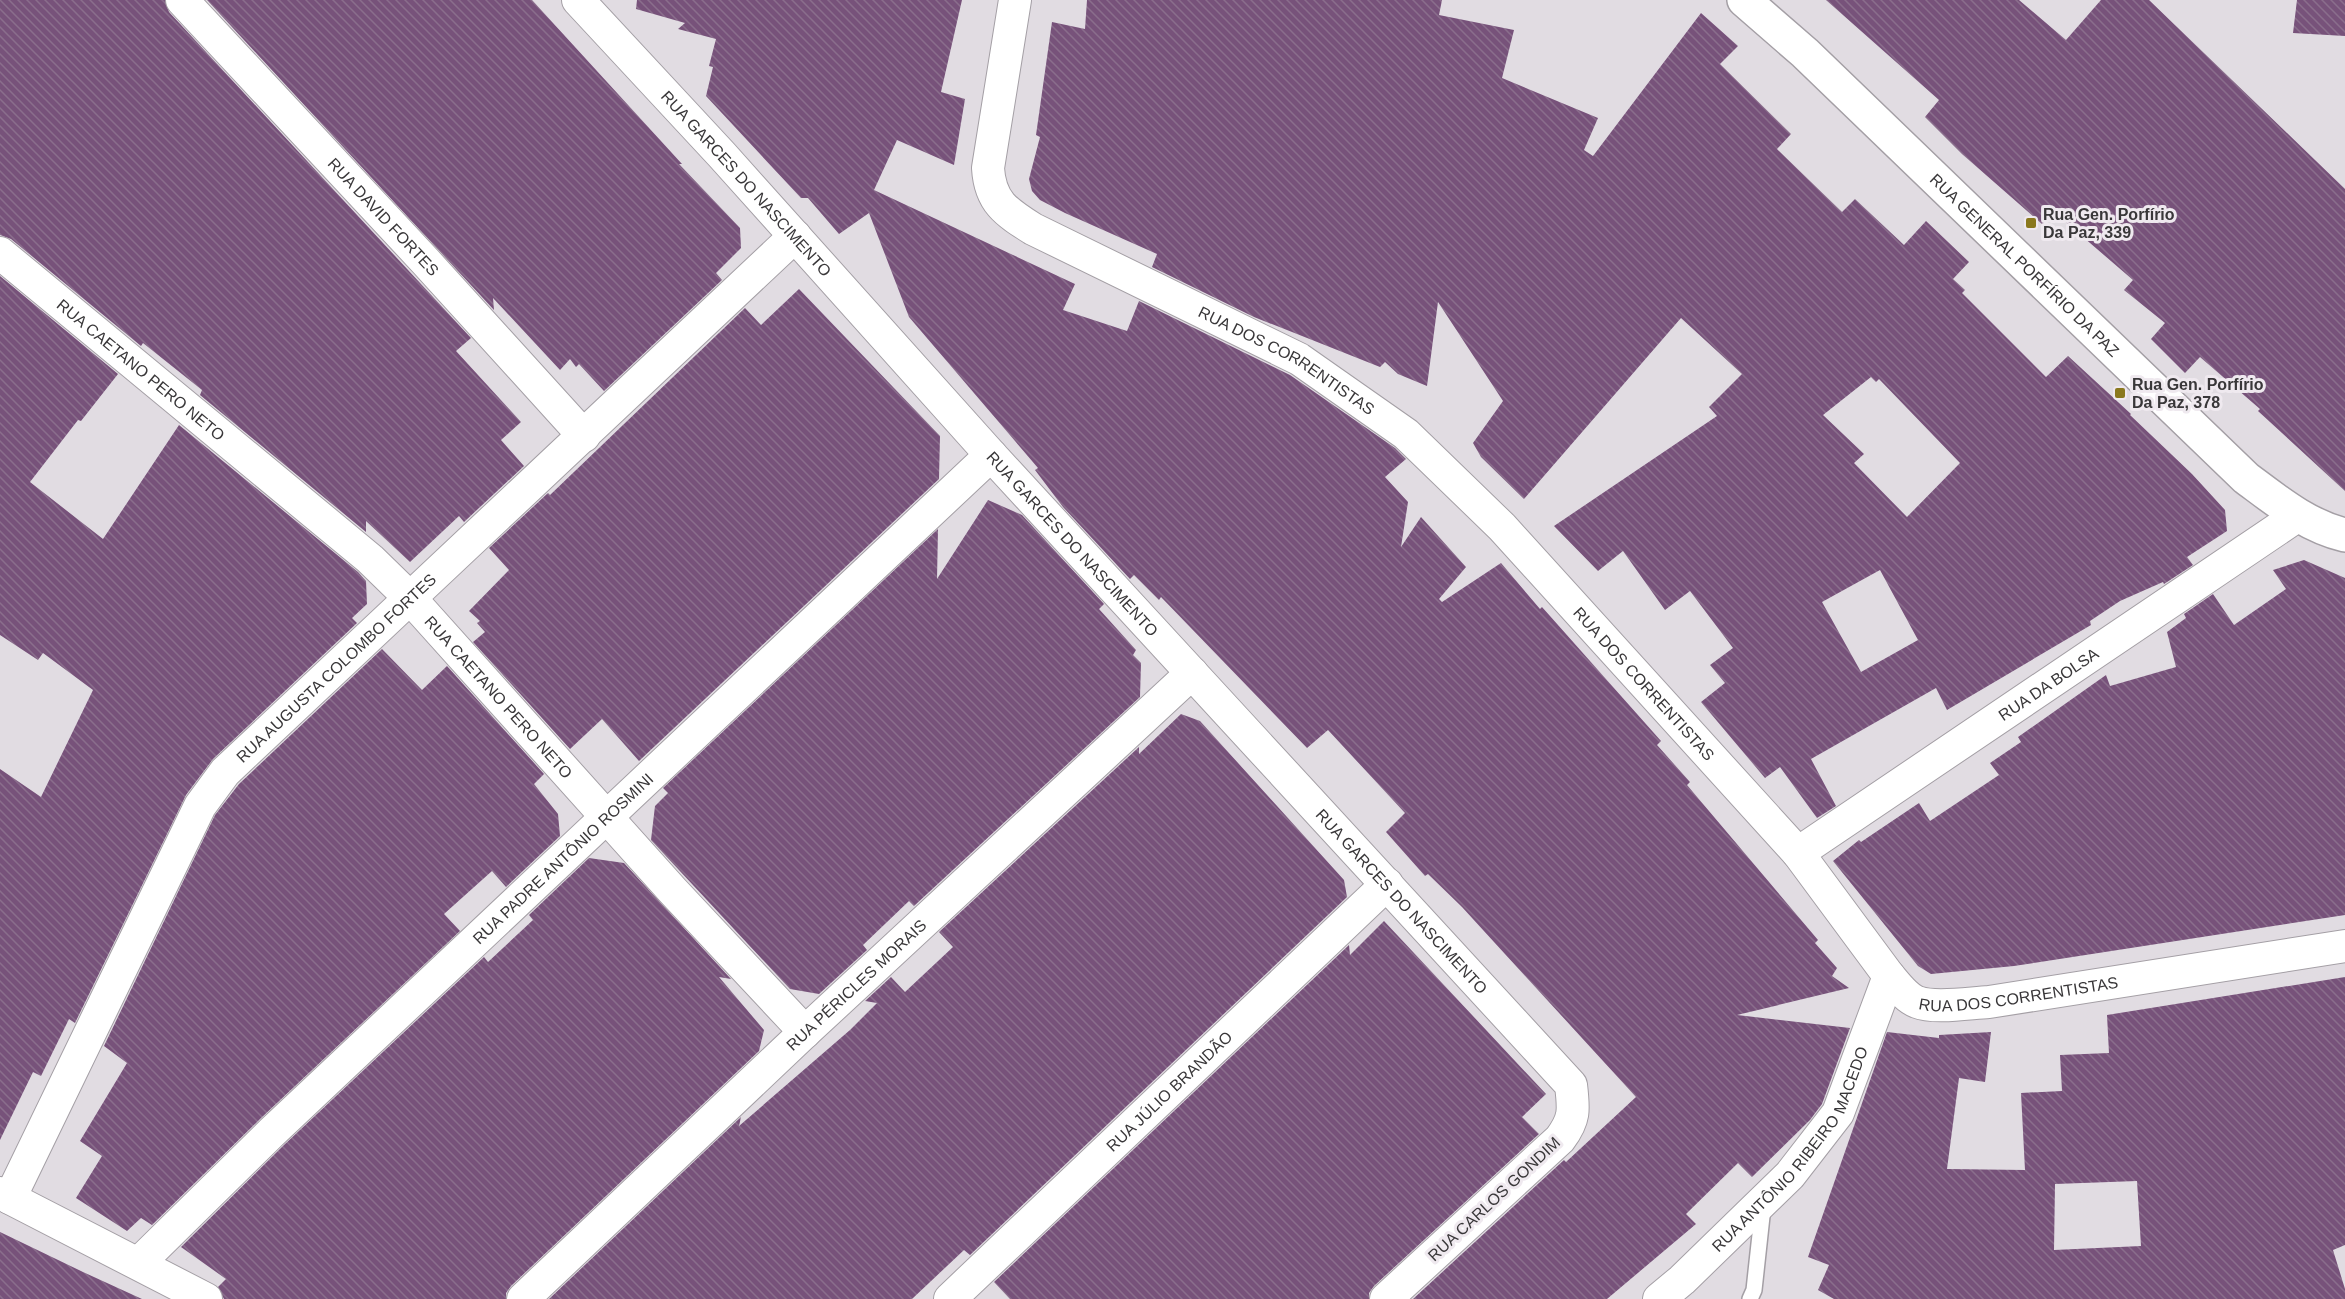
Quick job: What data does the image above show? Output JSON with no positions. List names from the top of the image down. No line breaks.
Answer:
{"streets":{"street":["RUA GARCES DO NASCIMENTO","RUA DAVID FORTES","RUA GENERAL PORFÍRIO DA PAZ","RUA DOS CORRENTISTAS","RUA CAETANO PERO NETO","RUA AUGUSTA COLOMBO FORTES","RUA DA BOLSA","RUA PADRE ANTÔNIO ROSMINI","RUA PÉRICLES MORAIS","RUA JÚLIO BRANDÃO","RUA ANTÔNIO RIBEIRO MACEDO","RUA CARLOS GONDIM"]},"crossings":[["RUA GARCES DO NASCIMENTO","RUA AUGUSTA COLOMBO FORTES"],["RUA GARCES DO NASCIMENTO","RUA PADRE ANTÔNIO ROSMINI"],["RUA GARCES DO NASCIMENTO","RUA PÉRICLES MORAIS"],["RUA GARCES DO NASCIMENTO","RUA JÚLIO BRANDÃO"],["RUA GARCES DO NASCIMENTO","RUA CARLOS GONDIM"],["RUA DAVID FORTES","RUA AUGUSTA COLOMBO FORTES"],["RUA GENERAL PORFÍRIO DA PAZ","RUA DA BOLSA"],["RUA DOS CORRENTISTAS","RUA DA BOLSA"],["RUA DOS CORRENTISTAS","RUA ANTÔNIO RIBEIRO MACEDO"],["RUA CAETANO PERO NETO","RUA AUGUSTA COLOMBO FORTES"],["RUA CAETANO PERO NETO","RUA PADRE ANTÔNIO ROSMINI"],["RUA CAETANO PERO NETO","RUA PÉRICLES MORAIS"]],"places":{"transit":["Rua Gen. Porfírio Da Paz, 339","Rua Gen. Porfírio Da Paz, 378"]}}
